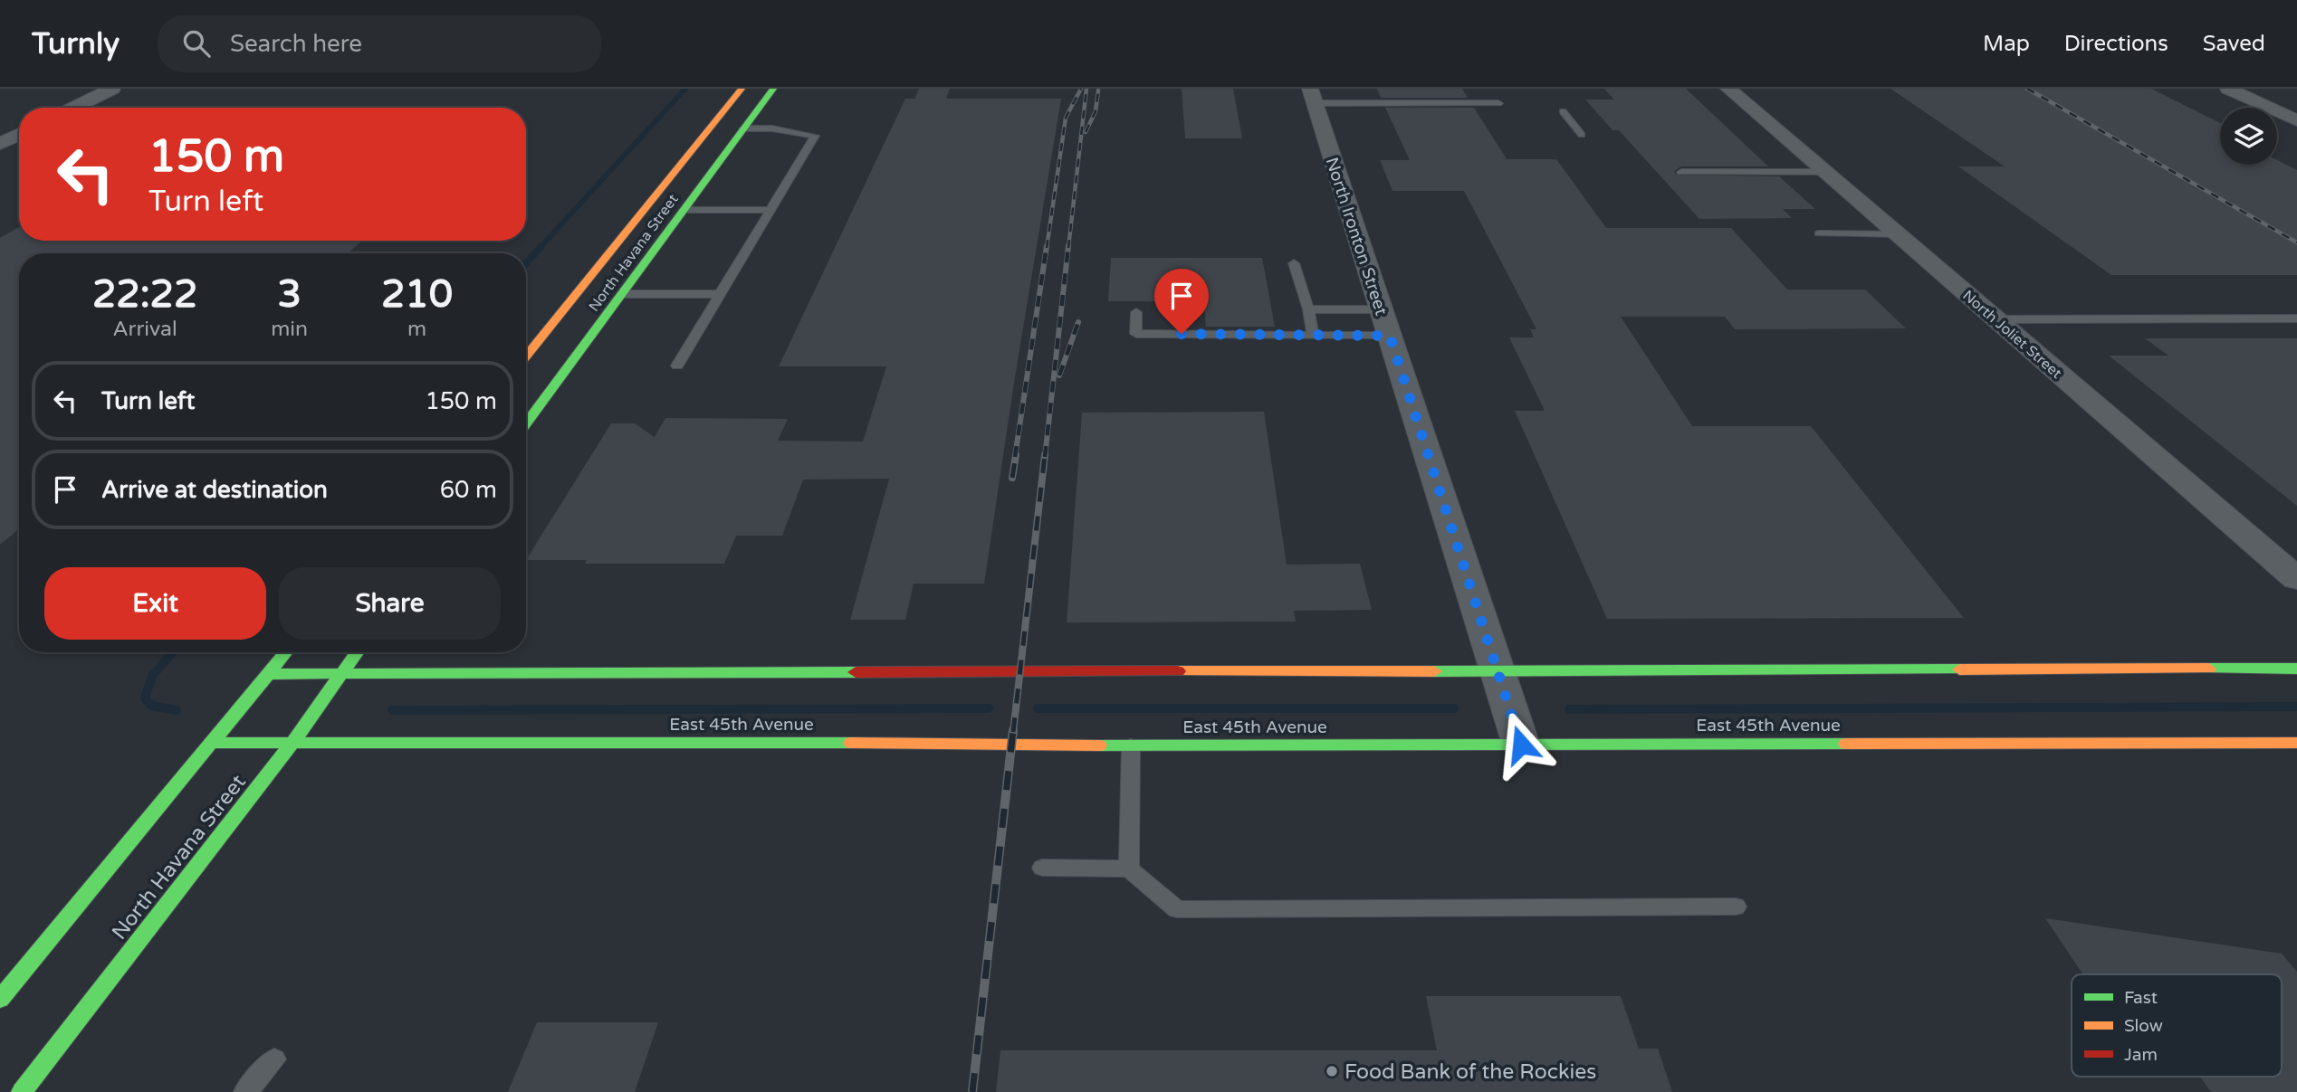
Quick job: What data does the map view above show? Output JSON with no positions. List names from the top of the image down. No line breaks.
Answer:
{"streets":{"street":["North Ironton Street","North Havana Street","North Joliet Street","East 45th Avenue"]},"crossings":[["North Ironton Street","East 45th Avenue"],["North Havana Street","East 45th Avenue"]],"places":["Food Bank of the Rockies"],"legend":["Fast","Slow","Jam"],"page":{"header":"Turnly","search":"Search here","nav":["Map","Directions","Saved"],"turn":["150 m","Turn left"],"eta":["22:22","Arrival","3","min","210","m"],"list":[{"name":"Turn left","value":"150 m"},{"name":"Arrive at destination","value":"60 m"}],"buttons":["Exit","Share"]}}
